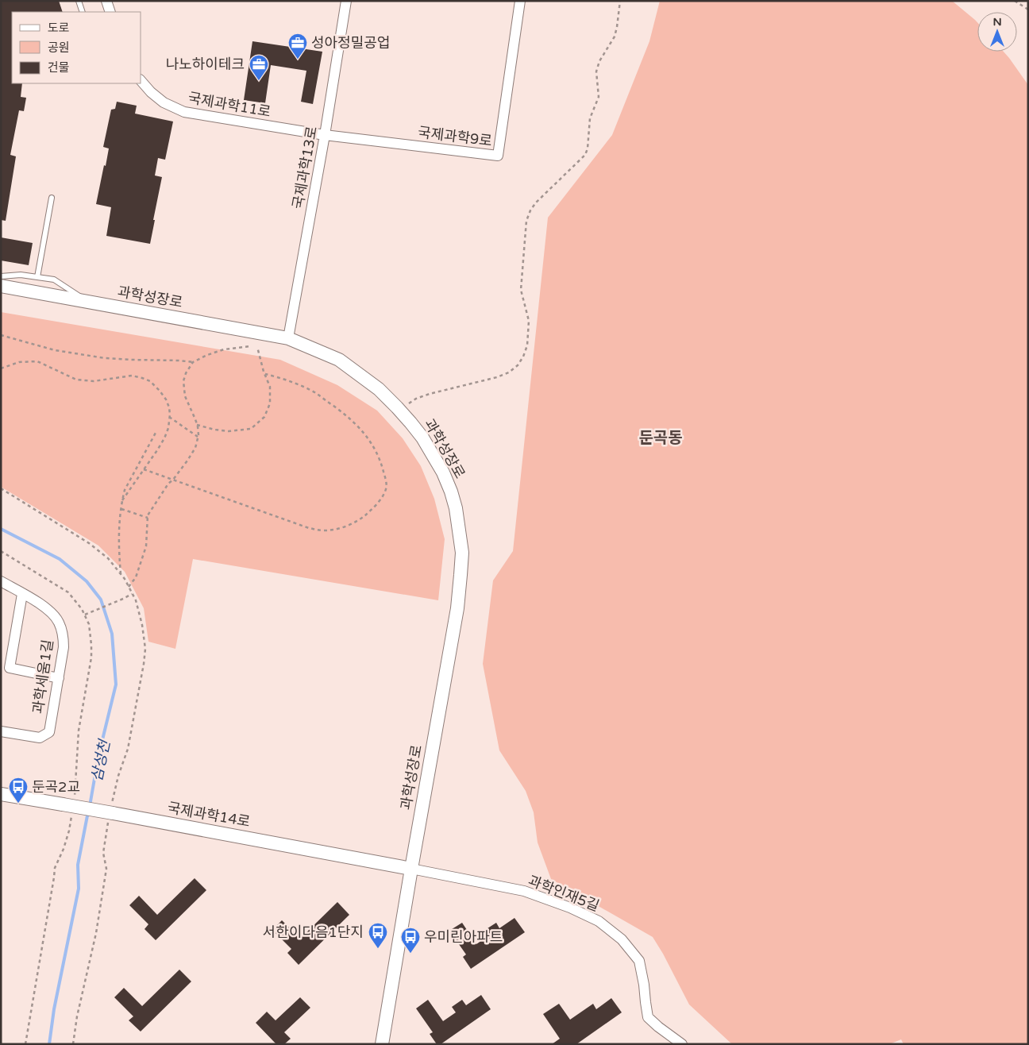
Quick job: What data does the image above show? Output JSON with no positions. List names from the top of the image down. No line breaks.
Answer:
{"streets":{"street":["국제과학11로","국제과학9로","국제과학13로","과학성장로","과학세움1길","국제과학14로","과학인재5길"]},"crossings":[["국제과학11로","국제과학9로"],["국제과학11로","국제과학13로"],["국제과학9로","국제과학13로"],["국제과학13로","과학성장로"],["과학성장로","국제과학14로"],["과학성장로","과학인재5길"],["국제과학14로","과학인재5길"]],"districts":["둔곡동"],"water":["삼성천"],"places":{"office":["성아정밀공업","나노하이테크"],"bus stop":["둔곡2교","서한이다음1단지","우미린아파트"]},"legend":["도로","공원","건물"],"north":"top"}
